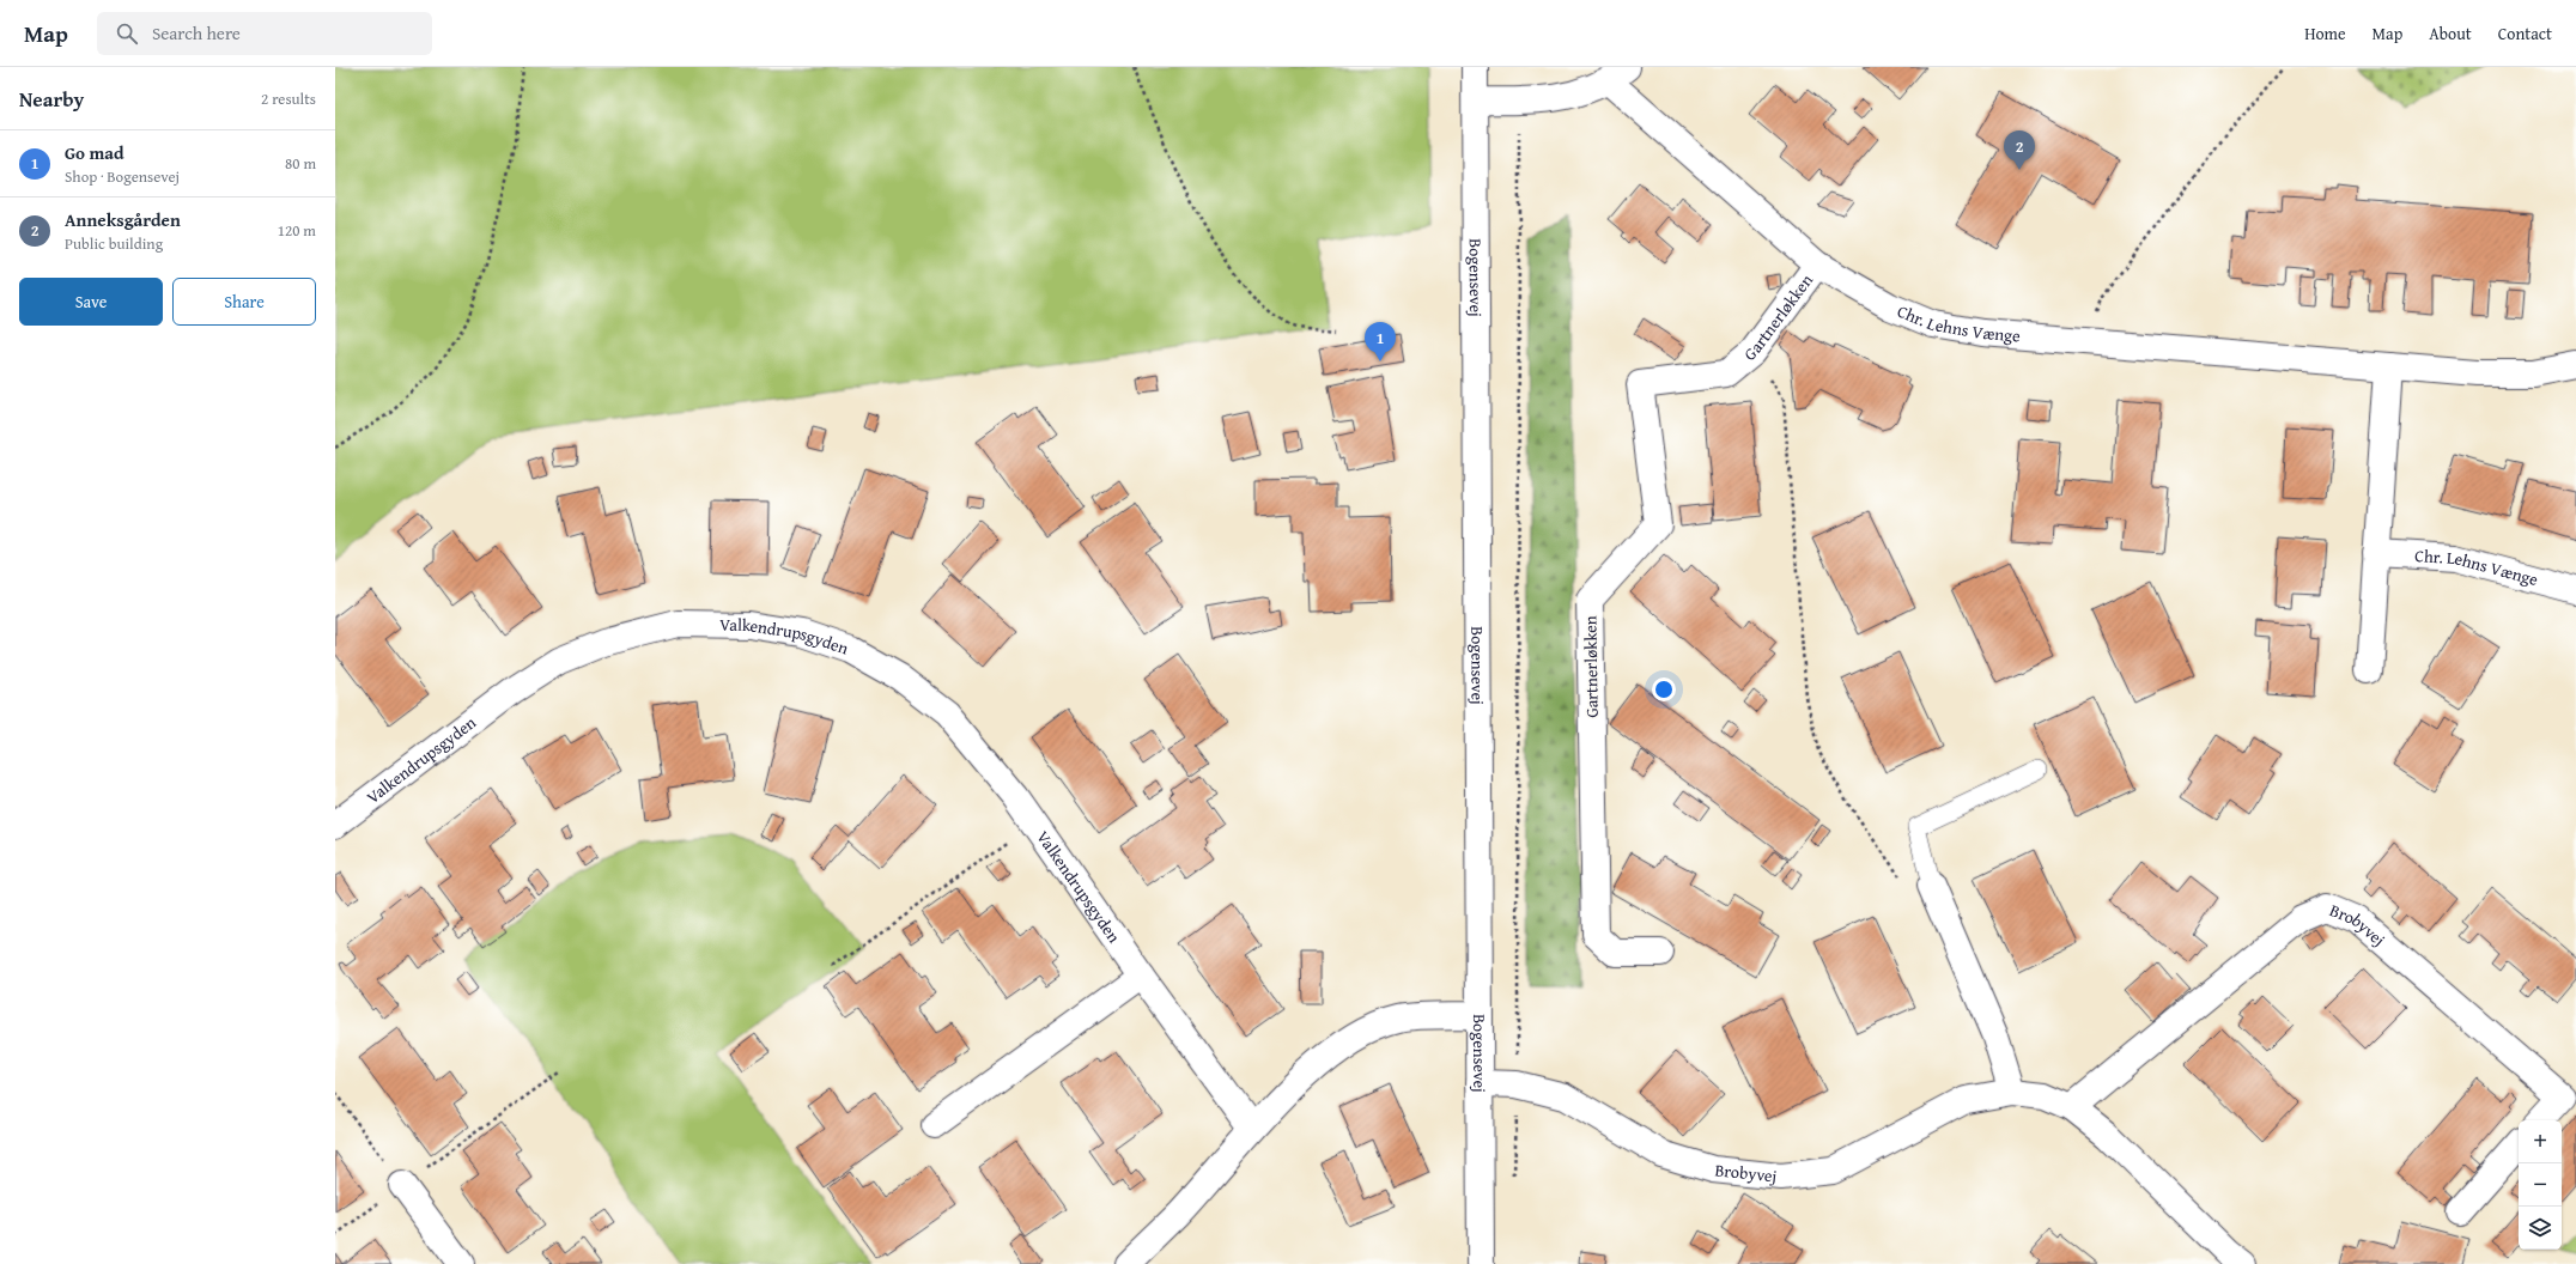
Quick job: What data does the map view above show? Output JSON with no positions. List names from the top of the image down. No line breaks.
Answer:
{"streets":{"street":["Bogensevej","Gartnerløkken","Chr. Lehns Vænge","Valkendrupsgyden","Brobyvej"]},"crossings":[["Bogensevej","Brobyvej"],["Gartnerløkken","Chr. Lehns Vænge"]],"page":{"header":"Map","search":"Search here","nav":["Home","Map","About","Contact"],"heading":["Nearby","2 results"],"list":[{"mark":"1","name":"Go mad","note":"Shop · Bogensevej","value":"80 m"},{"mark":"2","name":"Anneksgården","note":"Public building","value":"120 m"}],"pins":["2","1"],"buttons":["Save","Share"],"map_buttons":["+","−"]}}
